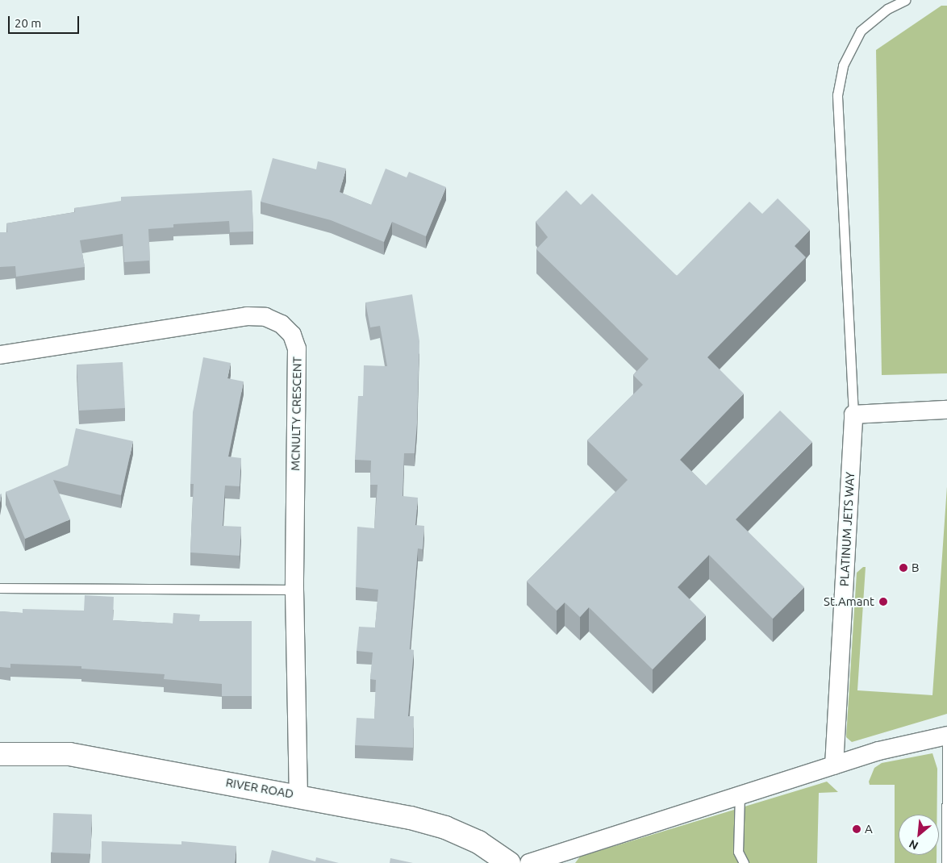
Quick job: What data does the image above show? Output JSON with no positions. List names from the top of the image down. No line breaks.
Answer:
{"streets":{"street":["MCNULTY CRESCENT","PLATINUM JETS WAY","RIVER ROAD"]},"crossings":[["MCNULTY CRESCENT","RIVER ROAD"]],"places":["B","St.Amant","A"],"scale_bar":"20 m","north":"bottom left"}
